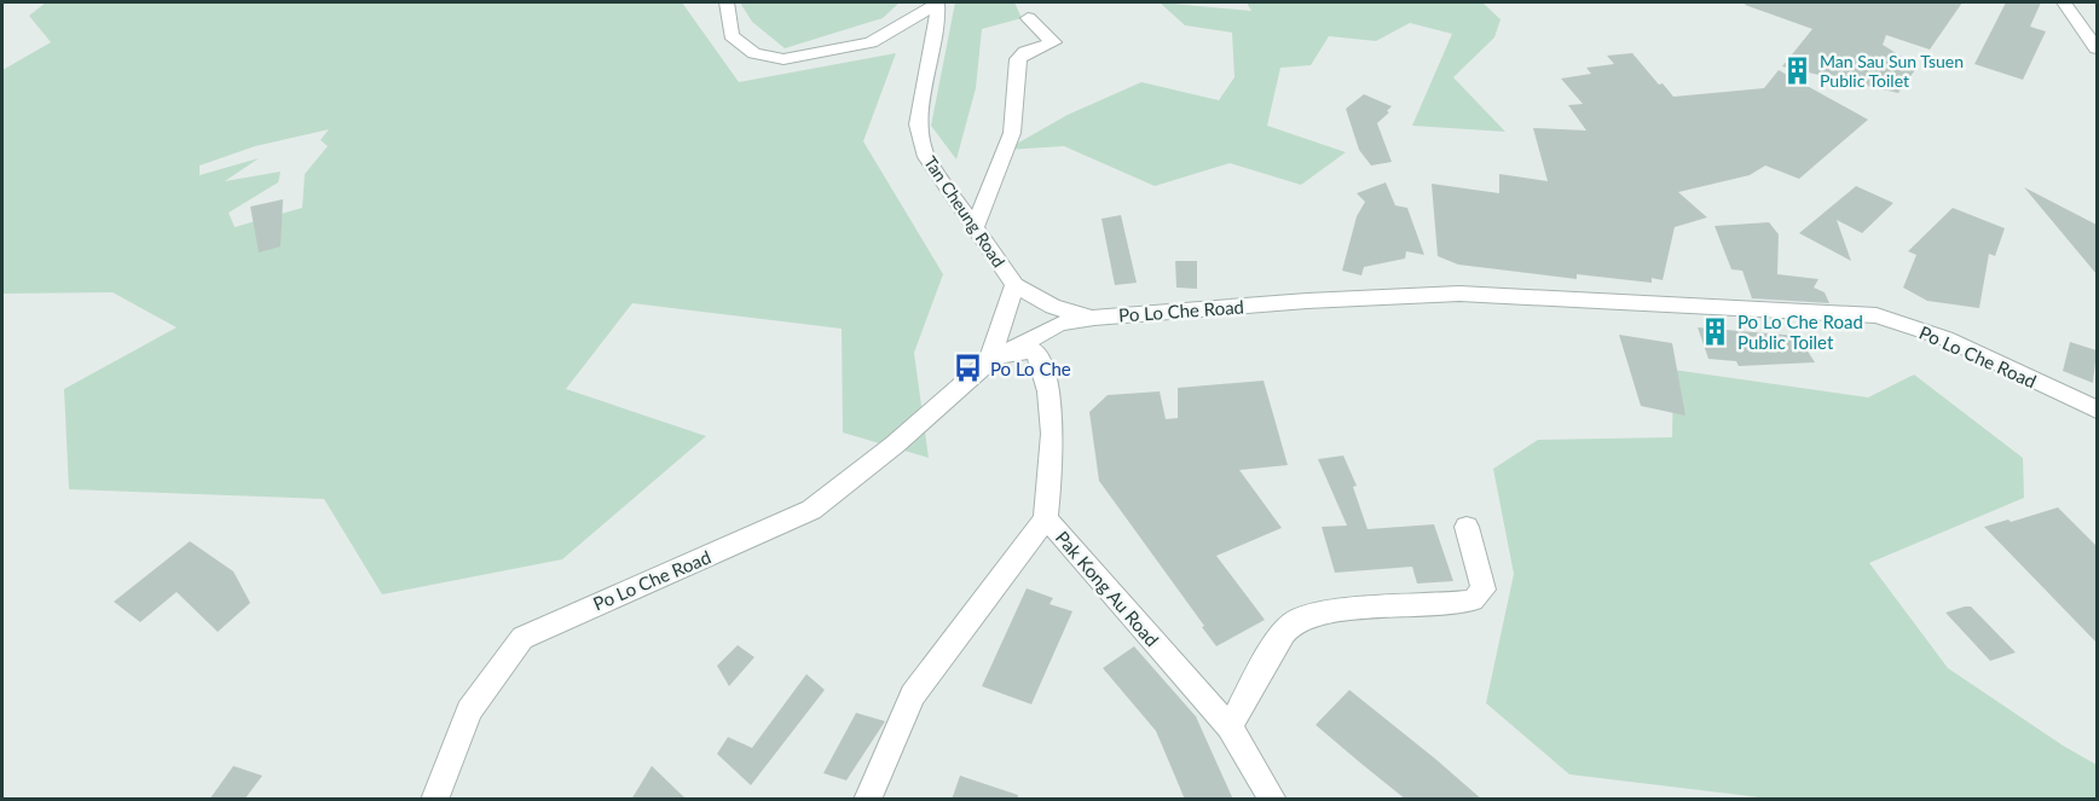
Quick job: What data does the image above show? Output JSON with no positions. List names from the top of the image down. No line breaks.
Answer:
{"streets":{"street":["Tan Cheung Road","Po Lo Che Road","Pak Kong Au Road"]},"crossings":[["Tan Cheung Road","Po Lo Che Road"],["Tan Cheung Road","Pak Kong Au Road"],["Po Lo Che Road","Pak Kong Au Road"]],"places":{"building":["Man Sau Sun Tsuen Public Toilet","Po Lo Che Road Public Toilet"],"bus stop":["Po Lo Che"]}}
